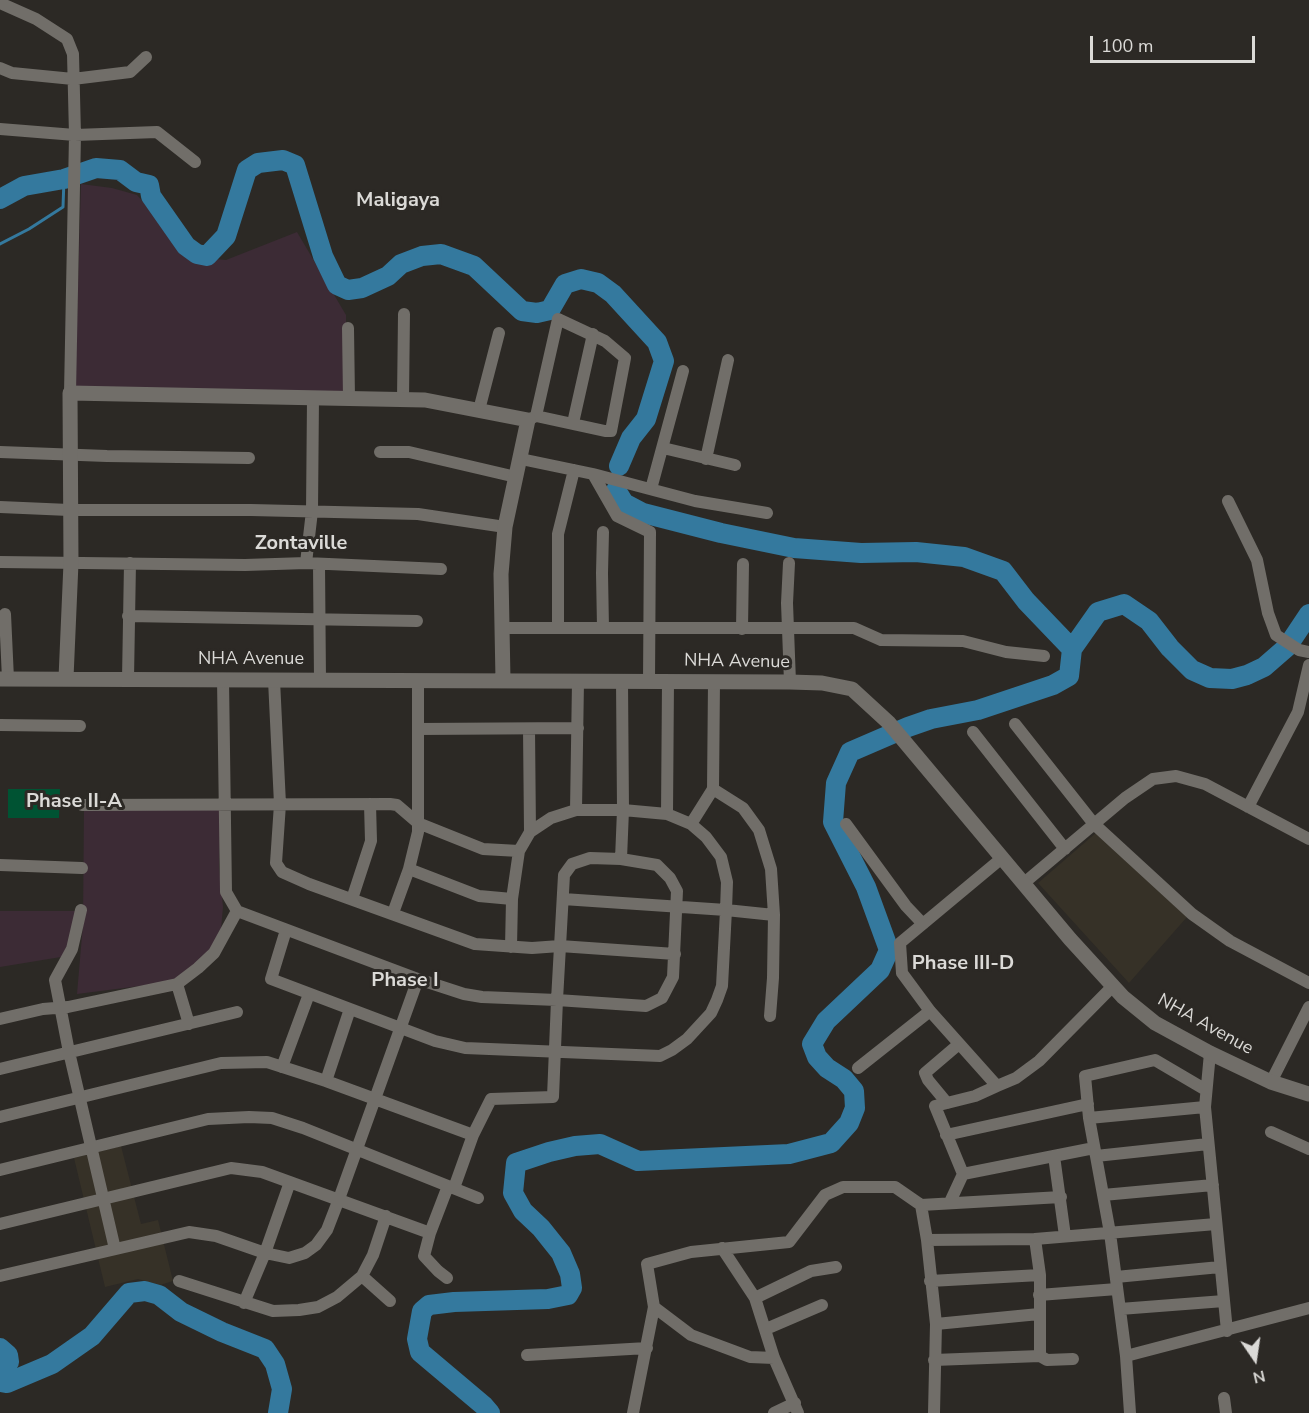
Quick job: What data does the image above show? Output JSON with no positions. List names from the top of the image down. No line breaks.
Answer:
{"streets":{"street":["NHA Avenue"]},"districts":["Maligaya","Zontaville","Phase II-A","Phase III-D","Phase I"],"scale_bar":"100 m","north":"bottom"}
